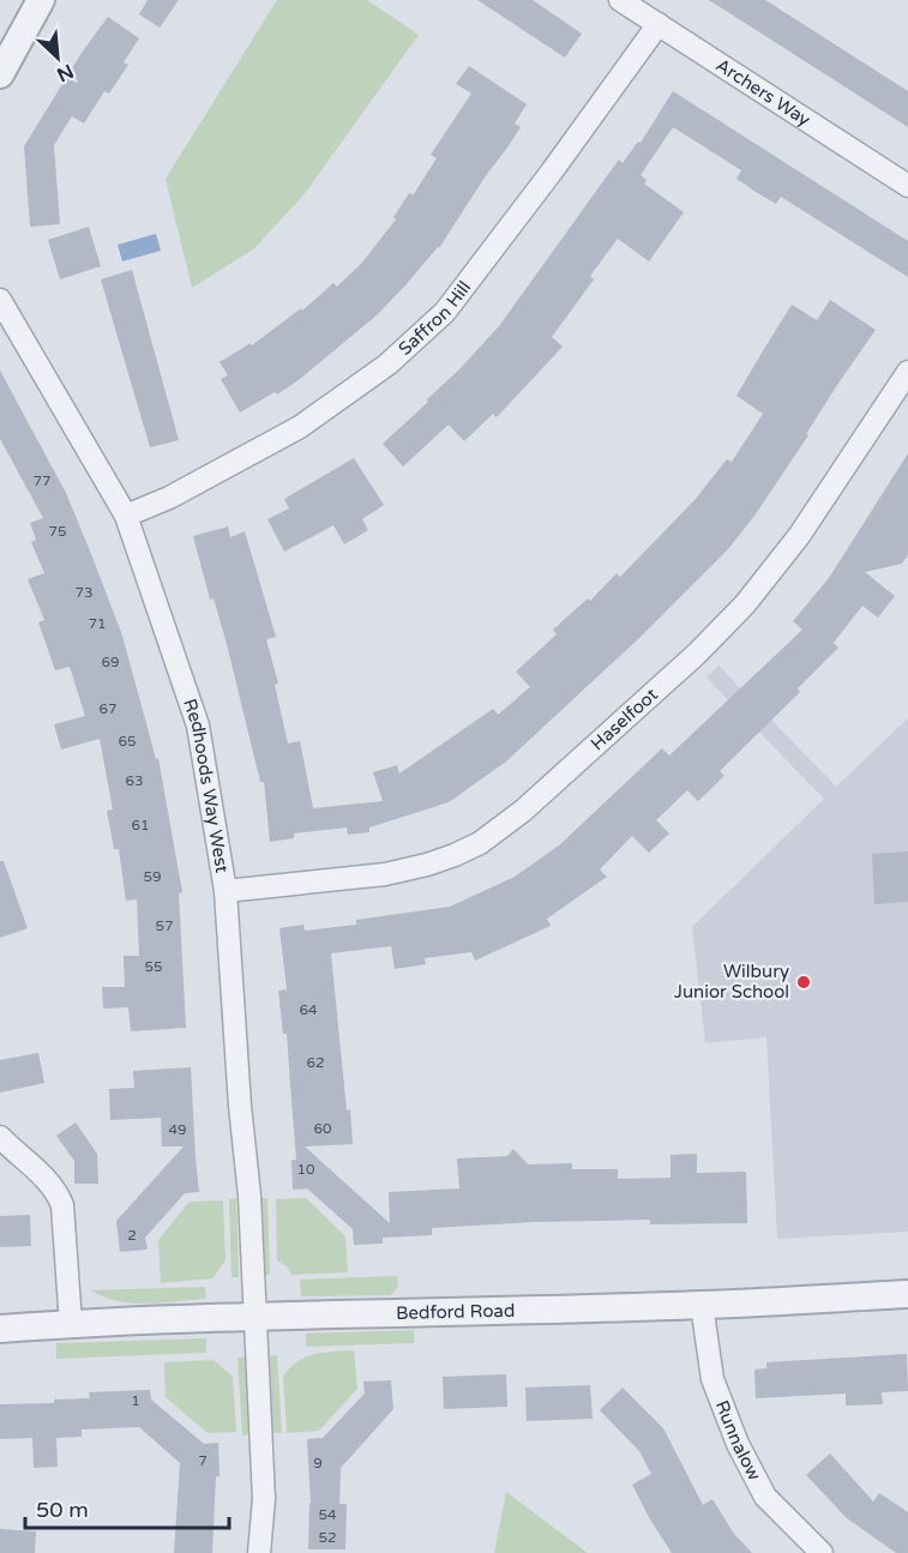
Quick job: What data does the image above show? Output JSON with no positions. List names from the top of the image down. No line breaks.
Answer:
{"streets":{"street":["Archers Way","Saffron Hill","Haselfoot","Redhoods Way West","Bedford Road","Runnalow"]},"crossings":[["Archers Way","Saffron Hill"],["Saffron Hill","Redhoods Way West"],["Haselfoot","Redhoods Way West"],["Redhoods Way West","Bedford Road"],["Bedford Road","Runnalow"]],"places":["Wilbury Junior School"],"house_numbers":["77","75","73","71","69","67","65","63","61","59","57","55","64","62","60","49","10","2","1","7","9","54","52"],"scale_bar":"50 m","north":"bottom right"}
